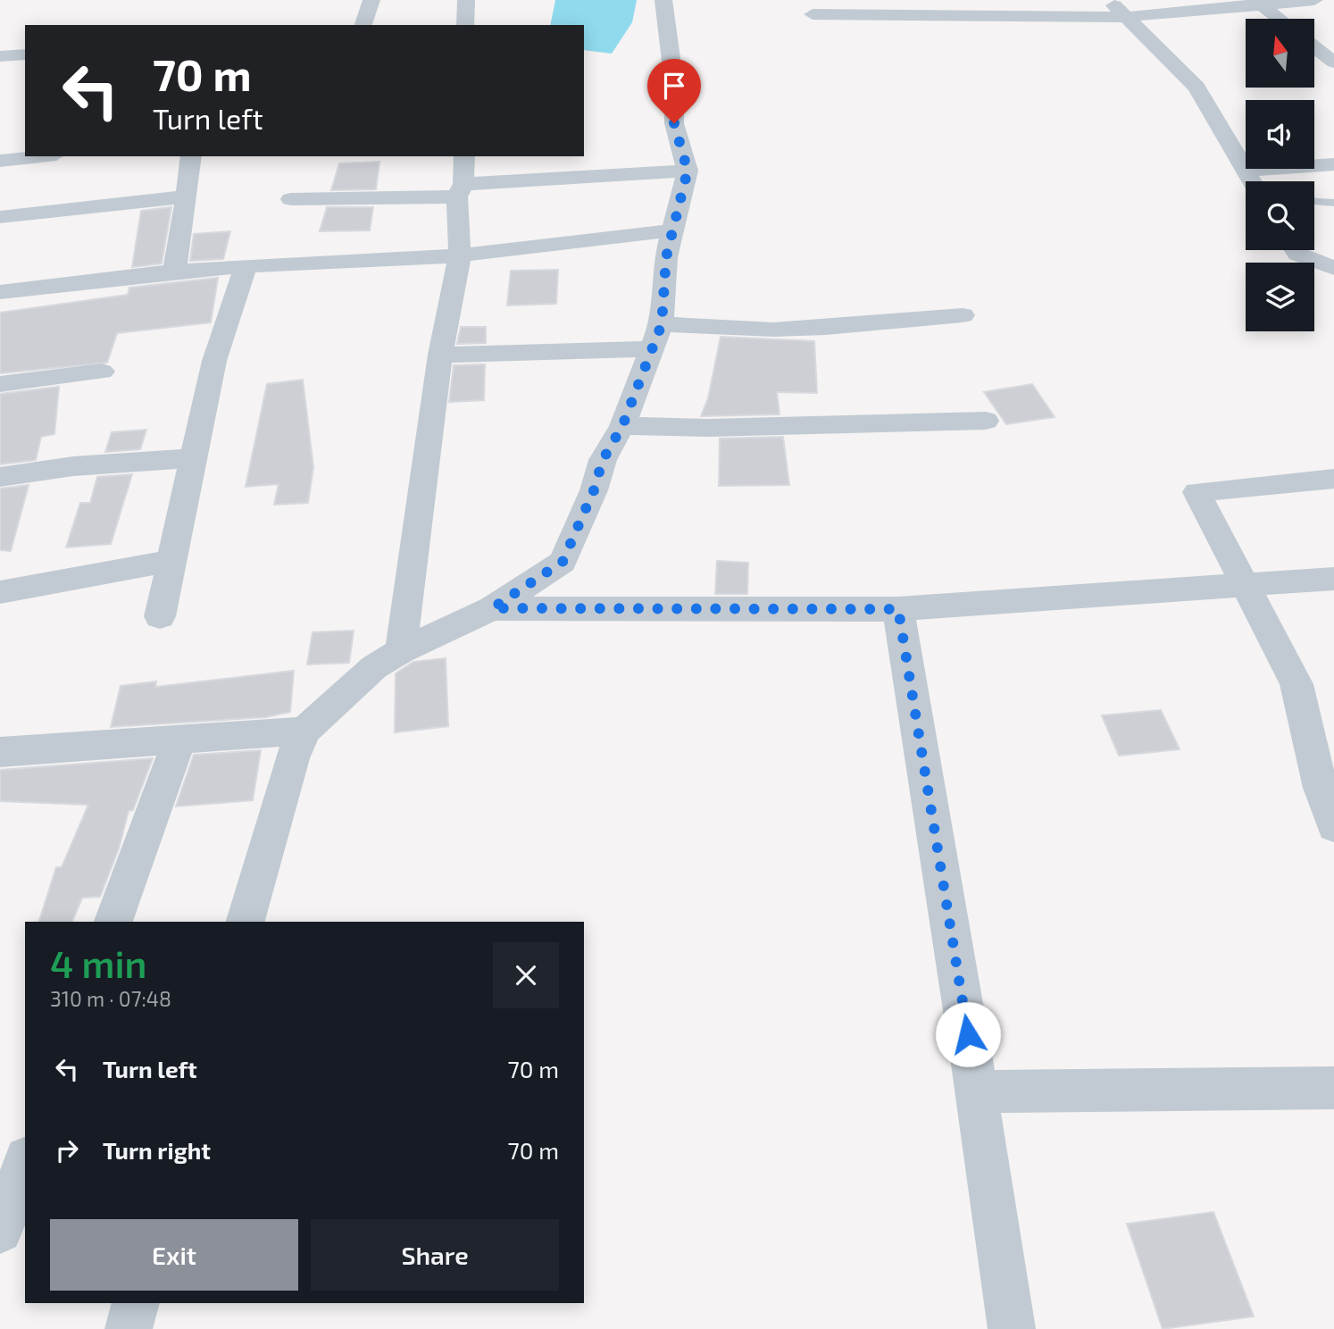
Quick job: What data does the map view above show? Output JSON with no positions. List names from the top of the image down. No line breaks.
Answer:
{"north":"top","page":{"turn":["70 m","Turn left"],"heading":["4 min","310 m · 07:48"],"list":[{"name":"Turn left","value":"70 m"},{"name":"Turn right","value":"70 m"}],"buttons":["Exit","Share"]}}
